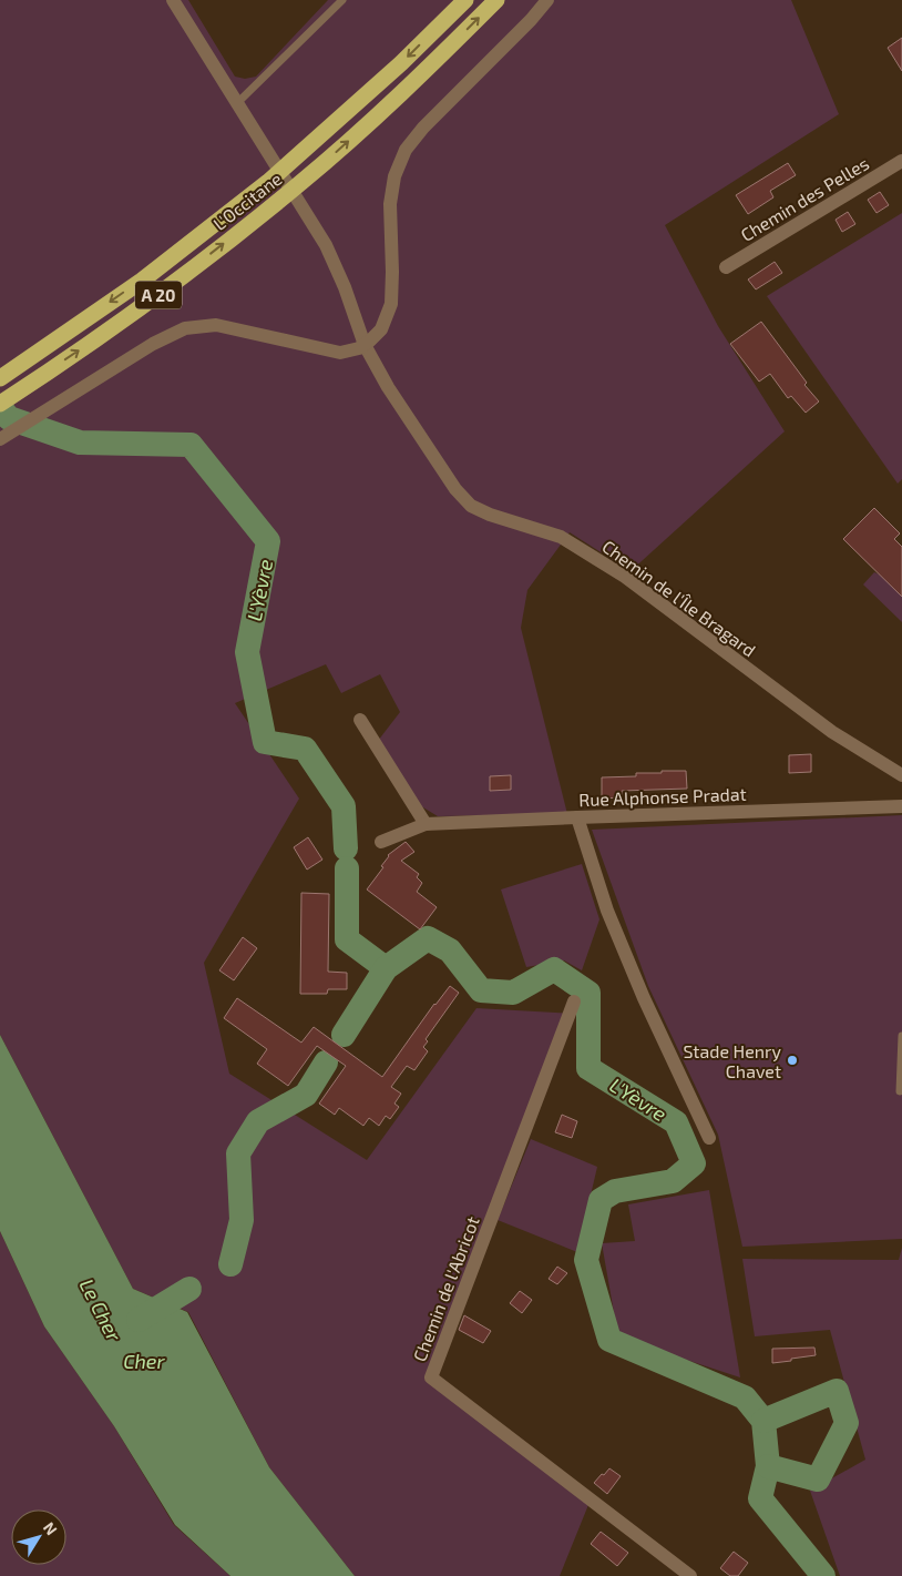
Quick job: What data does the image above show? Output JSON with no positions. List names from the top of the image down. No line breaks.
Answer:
{"streets":{"highway":["L'Occitane","A 20"],"street":["Chemin des Pelles","Chemin de l'Île Bragard","Rue Alphonse Pradat","Chemin de l'Abricot"]},"water":["L'Yèvre","Le Cher","Cher"],"places":["Stade Henry Chavet"],"north":"top right"}
